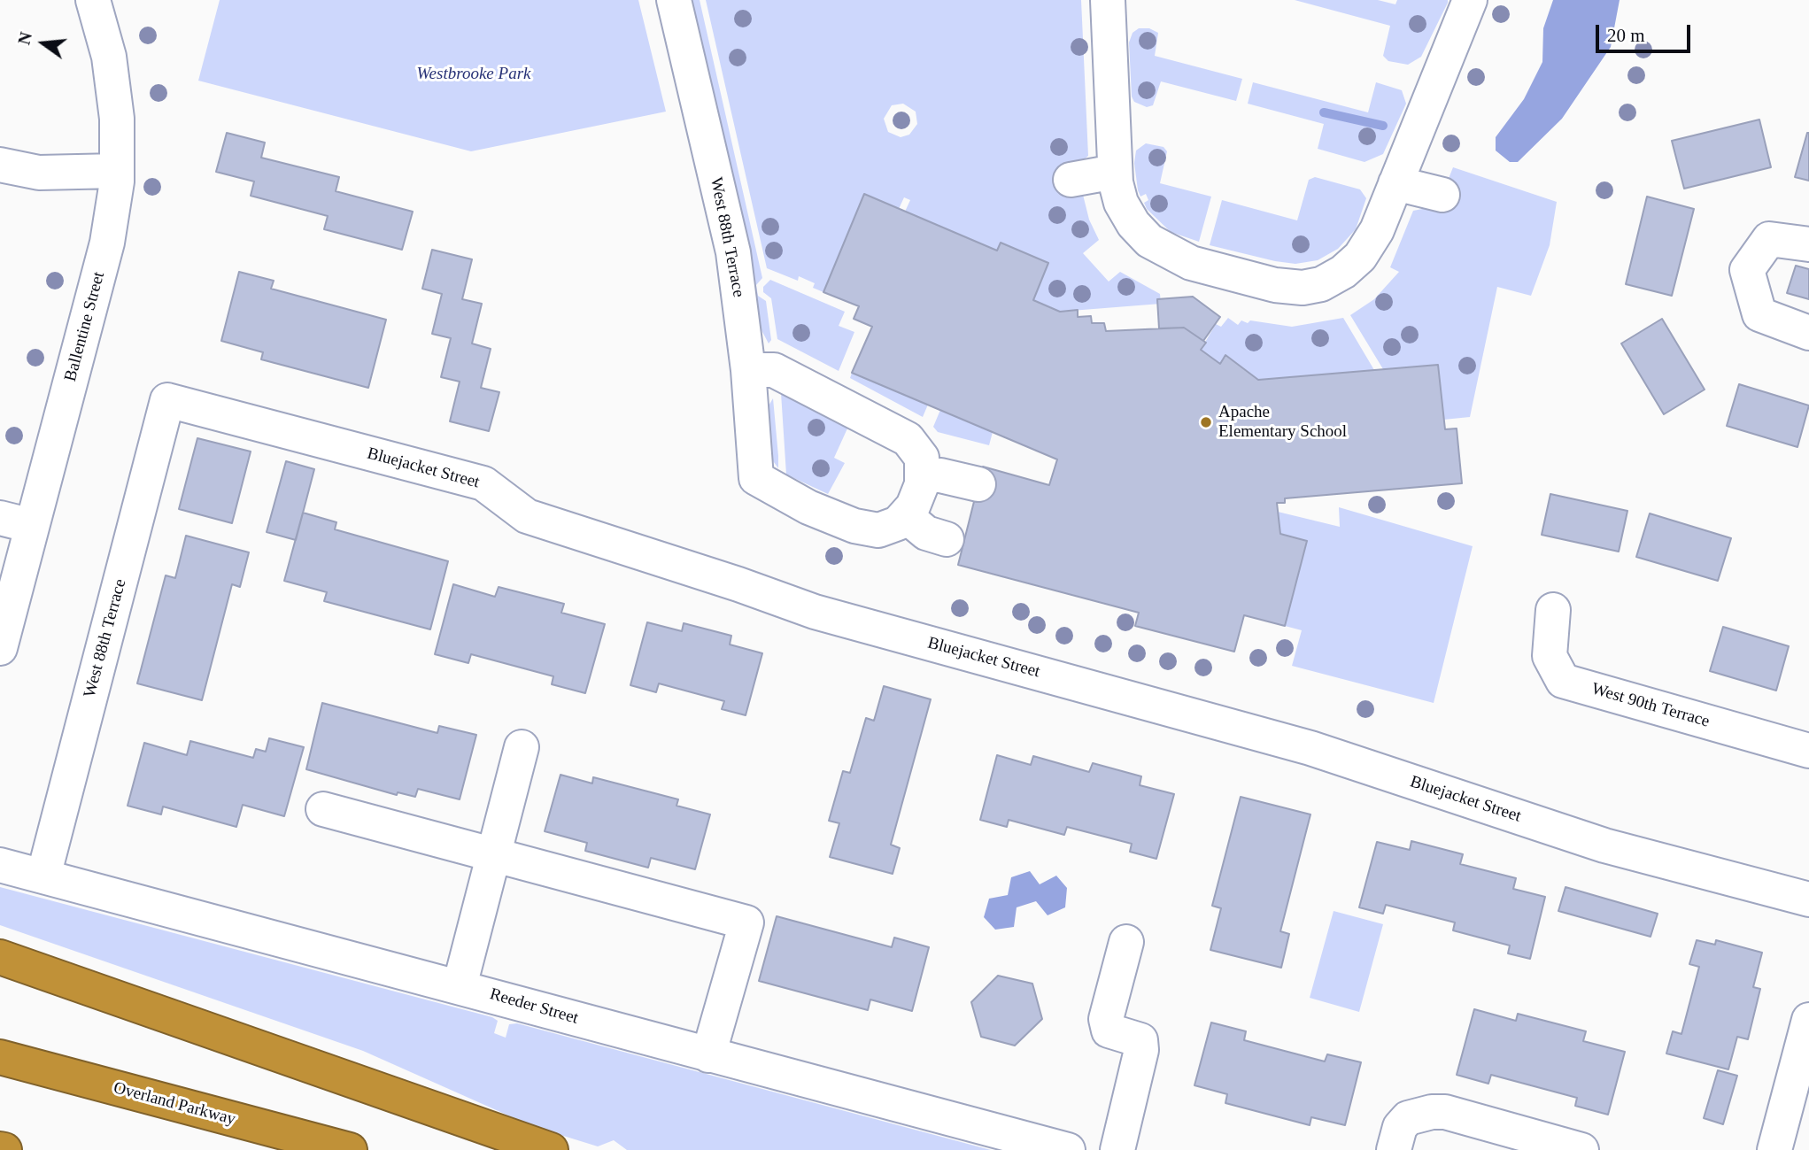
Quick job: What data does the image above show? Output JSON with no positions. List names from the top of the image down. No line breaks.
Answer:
{"streets":{"highway":["Overland Parkway"],"street":["West 88th Terrace","Ballentine Street","Bluejacket Street","West 90th Terrace","Reeder Street"]},"crossings":[["West 88th Terrace","Bluejacket Street"],["West 88th Terrace","Reeder Street"]],"parks":["Westbrooke Park"],"places":["Apache Elementary School"],"scale_bar":"20 m","north":"left"}
